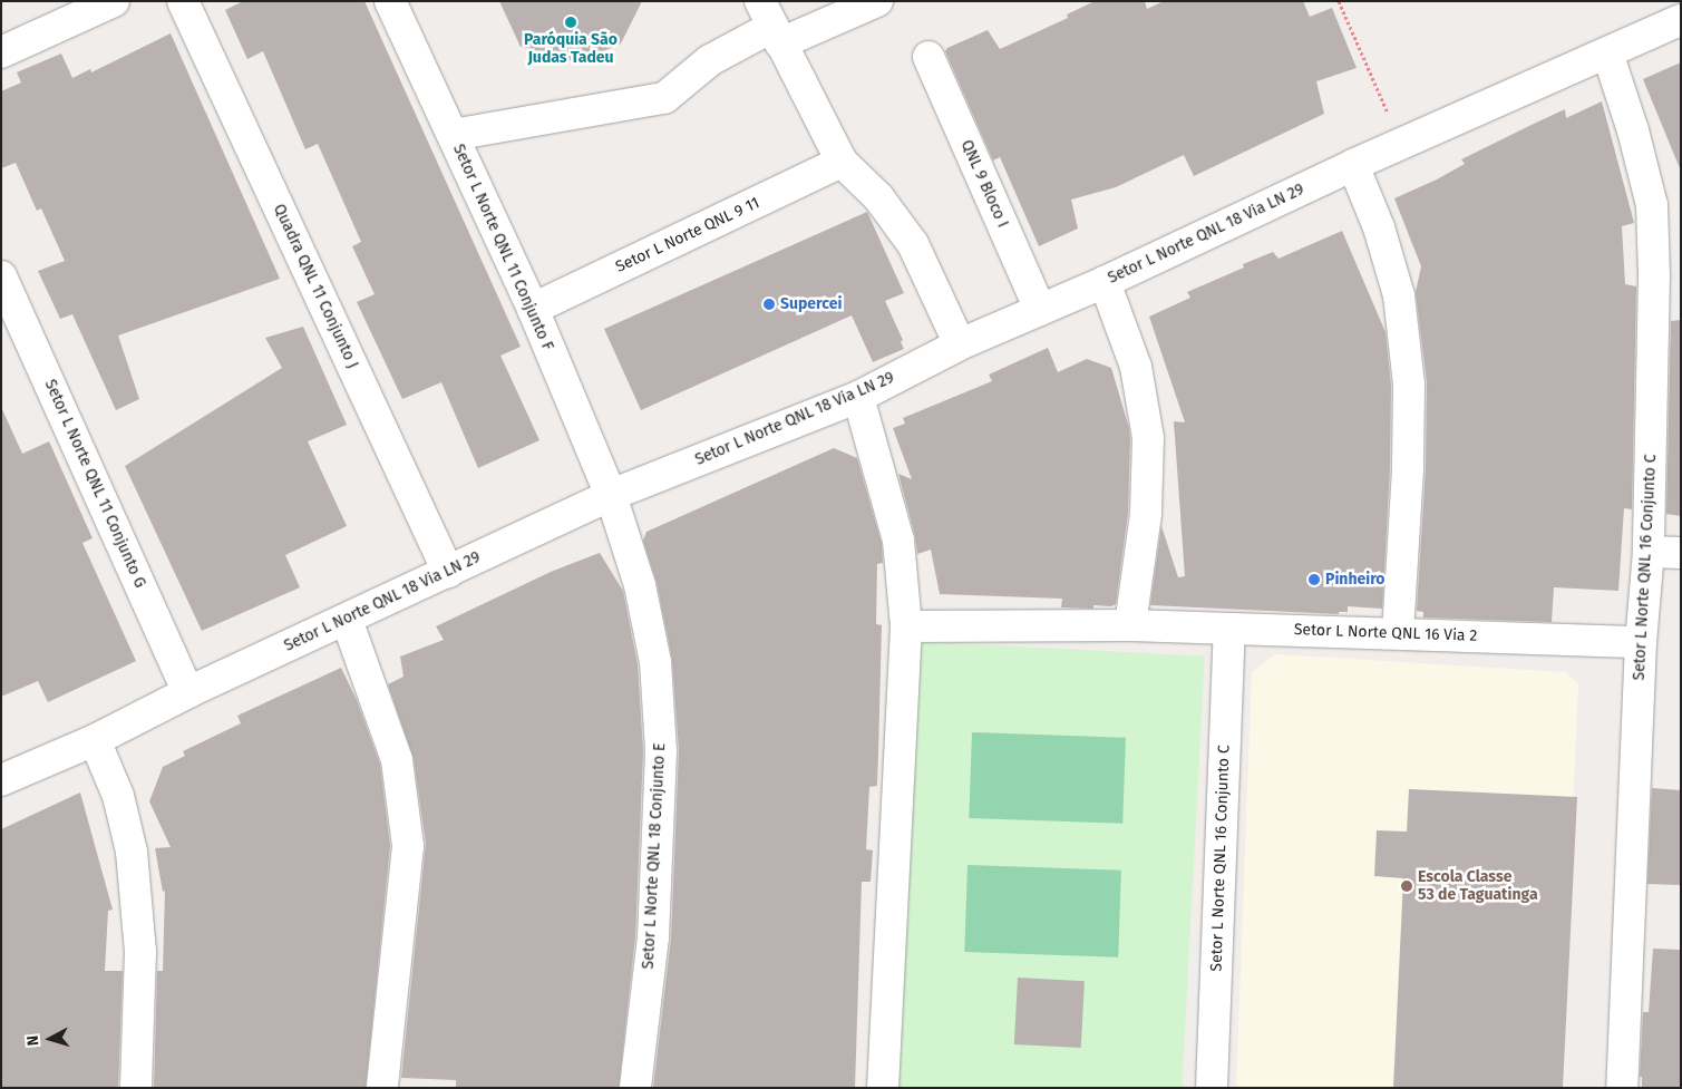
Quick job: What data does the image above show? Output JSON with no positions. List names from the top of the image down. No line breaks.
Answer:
{"streets":{"street":["QNL 9 Bloco I","Setor L Norte QNL 18 Via LN 29","Setor L Norte QNL 9 11","Setor L Norte QNL 11 Conjunto F","Quadra QNL 11 Conjunto J","Setor L Norte QNL 11 Conjunto G","Setor L Norte QNL 16 Conjunto C","Setor L Norte QNL 16 Via 2","Setor L Norte QNL 18 Conjunto E"]},"crossings":[["QNL 9 Bloco I","Setor L Norte QNL 18 Via LN 29"],["Setor L Norte QNL 18 Via LN 29","Setor L Norte QNL 11 Conjunto F"],["Setor L Norte QNL 18 Via LN 29","Quadra QNL 11 Conjunto J"],["Setor L Norte QNL 18 Via LN 29","Setor L Norte QNL 11 Conjunto G"],["Setor L Norte QNL 18 Via LN 29","Setor L Norte QNL 16 Conjunto C"],["Setor L Norte QNL 18 Via LN 29","Setor L Norte QNL 18 Conjunto E"],["Setor L Norte QNL 9 11","Setor L Norte QNL 11 Conjunto F"],["Setor L Norte QNL 11 Conjunto F","Setor L Norte QNL 18 Conjunto E"],["Setor L Norte QNL 16 Conjunto C","Setor L Norte QNL 16 Via 2"]],"places":["Paróquia São Judas Tadeu","Supercei","Pinheiro","Escola Classe 53 de Taguatinga"],"north":"left"}
